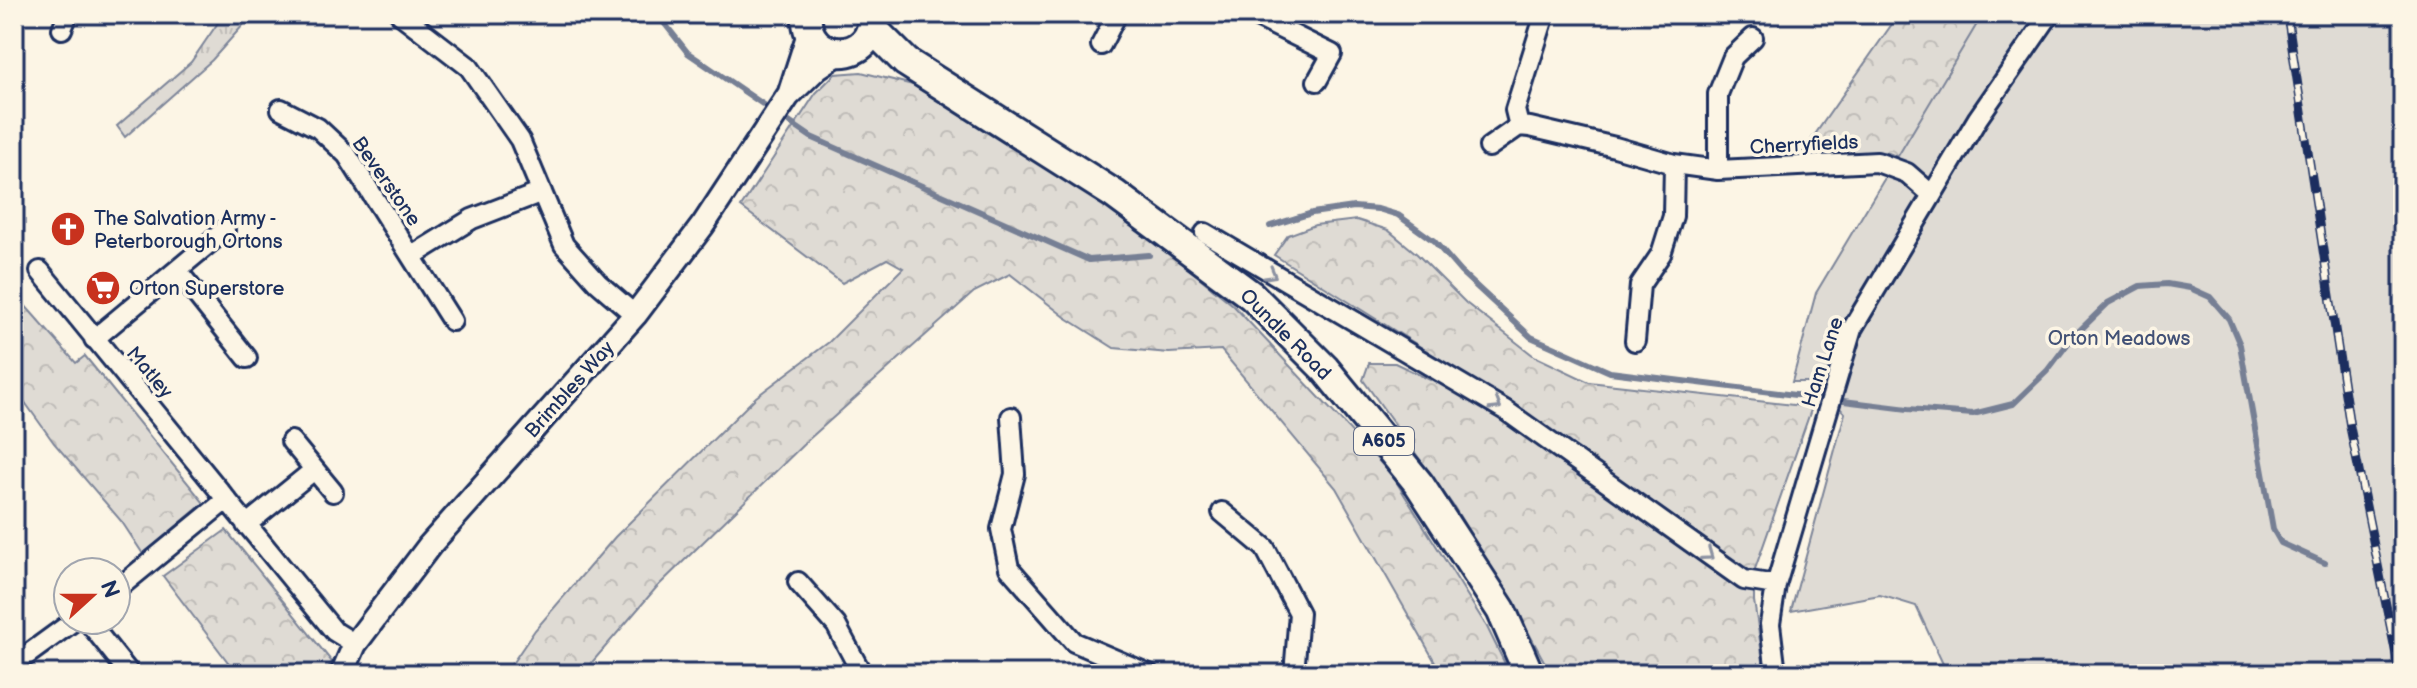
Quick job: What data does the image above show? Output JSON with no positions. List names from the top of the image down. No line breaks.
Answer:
{"streets":{"main road":["Oundle Road","A605"],"street":["Cherryfields","Beverstone","Ham Lane","Matley","Brimbles Way"]},"crossings":[["Cherryfields","Ham Lane"],["Oundle Road","Brimbles Way"],["Matley","Brimbles Way"]],"parks":["Orton Meadows"],"places":{"church":["The Salvation Army - Peterborough Ortons"],"supermarket":["Orton Superstore"]},"north":"right"}
